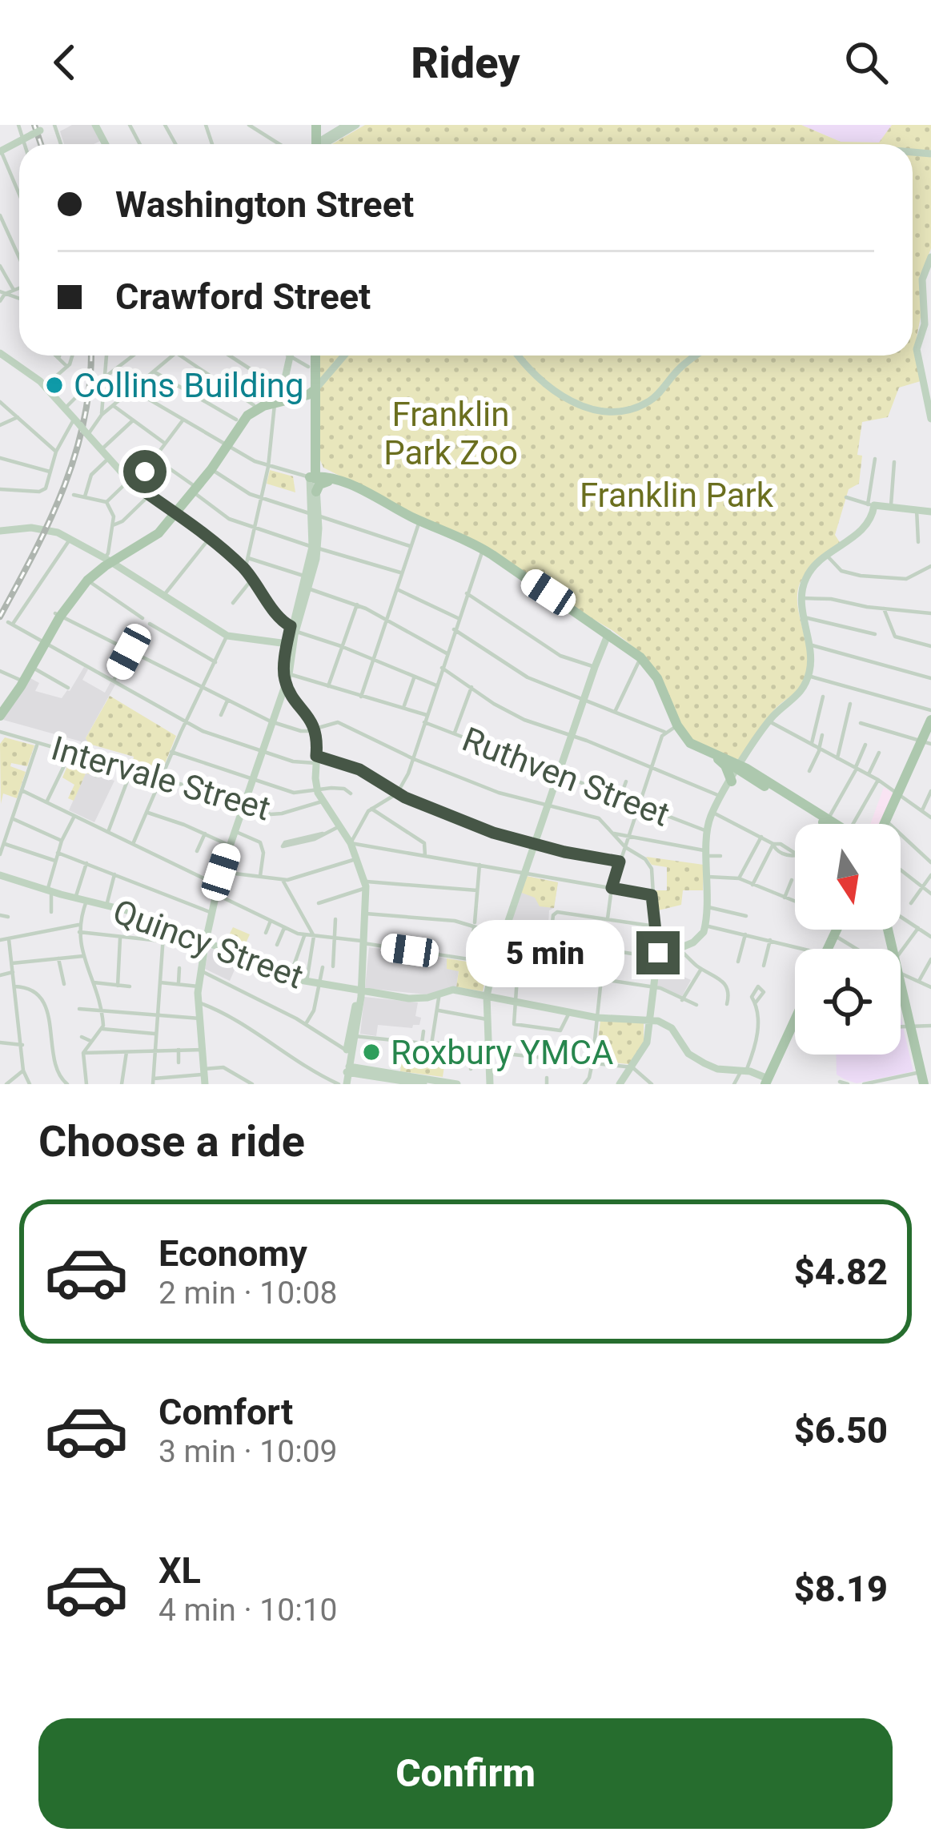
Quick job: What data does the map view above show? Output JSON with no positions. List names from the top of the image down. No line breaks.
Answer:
{"streets":{"main road":["Quincy Street"],"street":["Ruthven Street","Intervale Street"]},"parks":["Franklin Park Zoo","Franklin Park"],"places":["Collins Building","Roxbury YMCA"],"north":"bottom","page":{"header":"Ridey","banner":["Washington Street","Crawford Street"],"bubble":"5 min","heading":"Choose a ride","list":[{"name":"Economy","note":"2 min · 10:08","value":"$4.82"},{"name":"Comfort","note":"3 min · 10:09","value":"$6.50"},{"name":"XL","note":"4 min · 10:10","value":"$8.19"}],"buttons":"Confirm"}}
